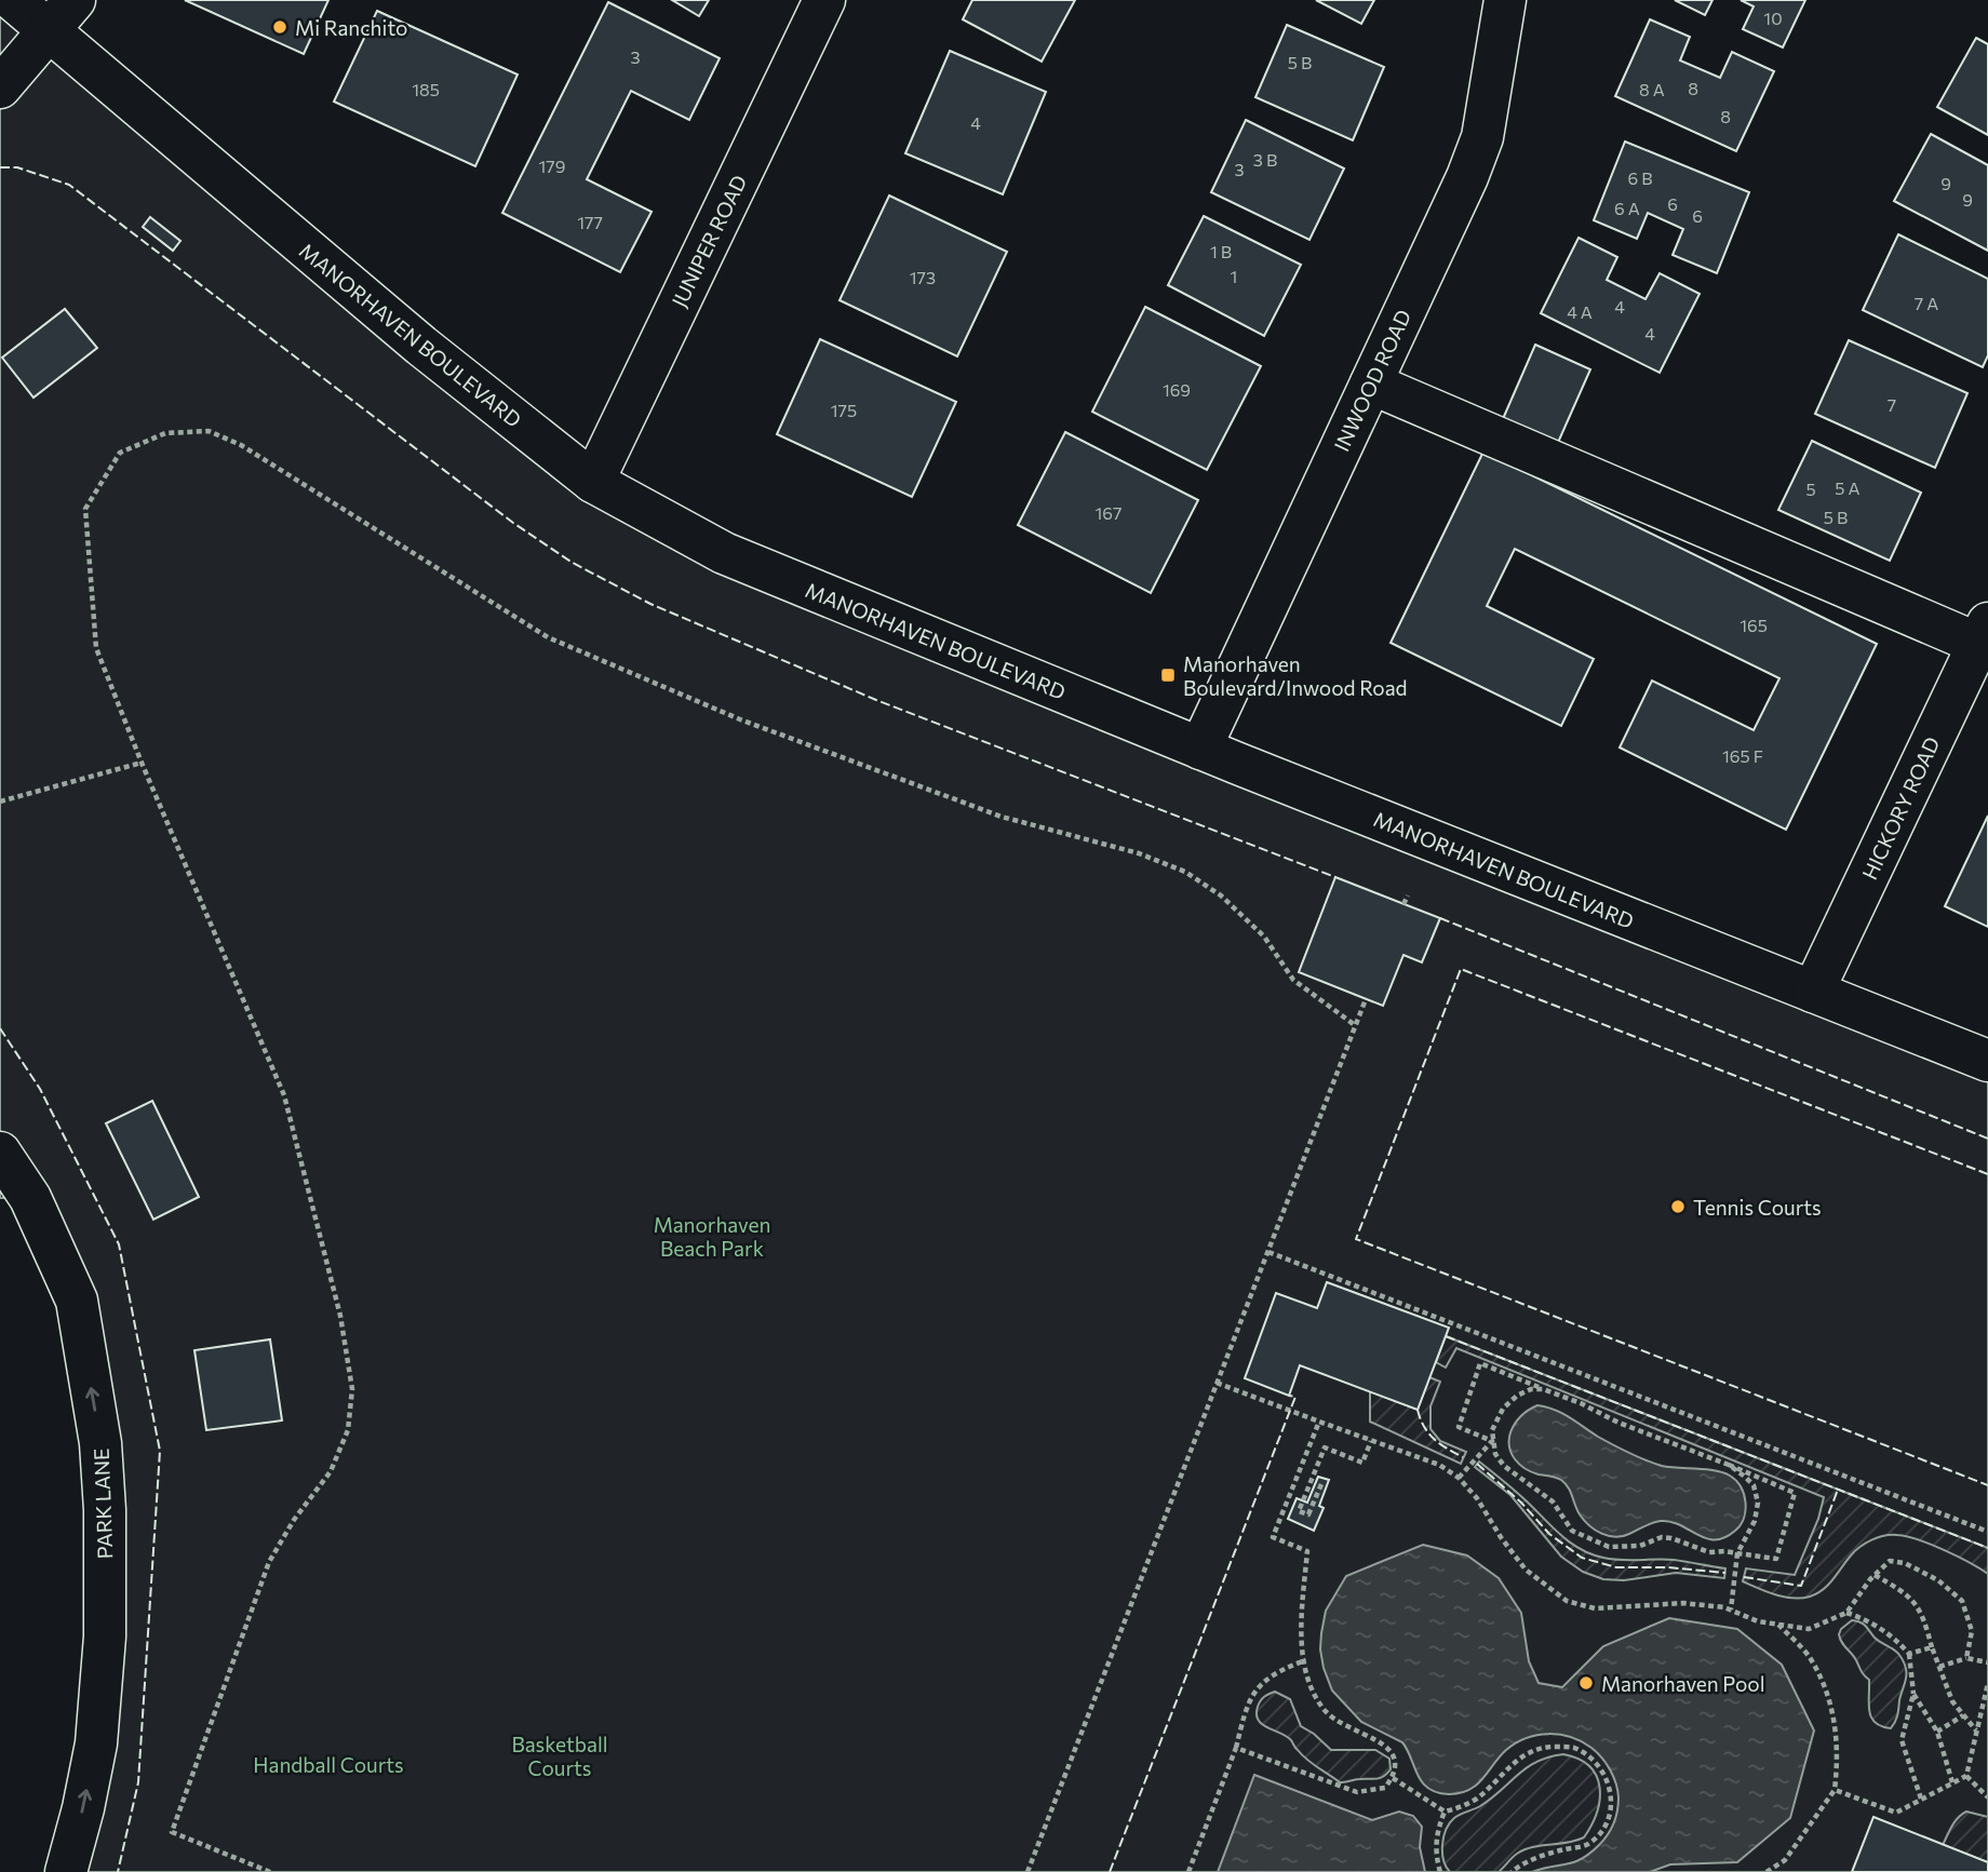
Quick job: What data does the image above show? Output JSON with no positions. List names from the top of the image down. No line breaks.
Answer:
{"streets":{"street":["JUNIPER ROAD","MANORHAVEN BOULEVARD","INWOOD ROAD","HICKORY ROAD","PARK LANE"]},"crossings":[["JUNIPER ROAD","MANORHAVEN BOULEVARD"],["MANORHAVEN BOULEVARD","INWOOD ROAD"],["MANORHAVEN BOULEVARD","HICKORY ROAD"]],"one_way":["PARK LANE"],"parks":["Manorhaven Beach Park","Basketball Courts","Handball Courts"],"places":{"other":["Mi Ranchito","Tennis Courts","Manorhaven Pool"],"transit":["Manorhaven Boulevard/Inwood Road"]},"house_numbers":["10","3","5 B","8","185","8 A","8","4","3 B","179","3","6 B","9","9","6","6 A","6","177","1 B","1","173","7 A","4","4 A","4","169","7","175","5 A","5","167","5 B","165","165 F"]}
